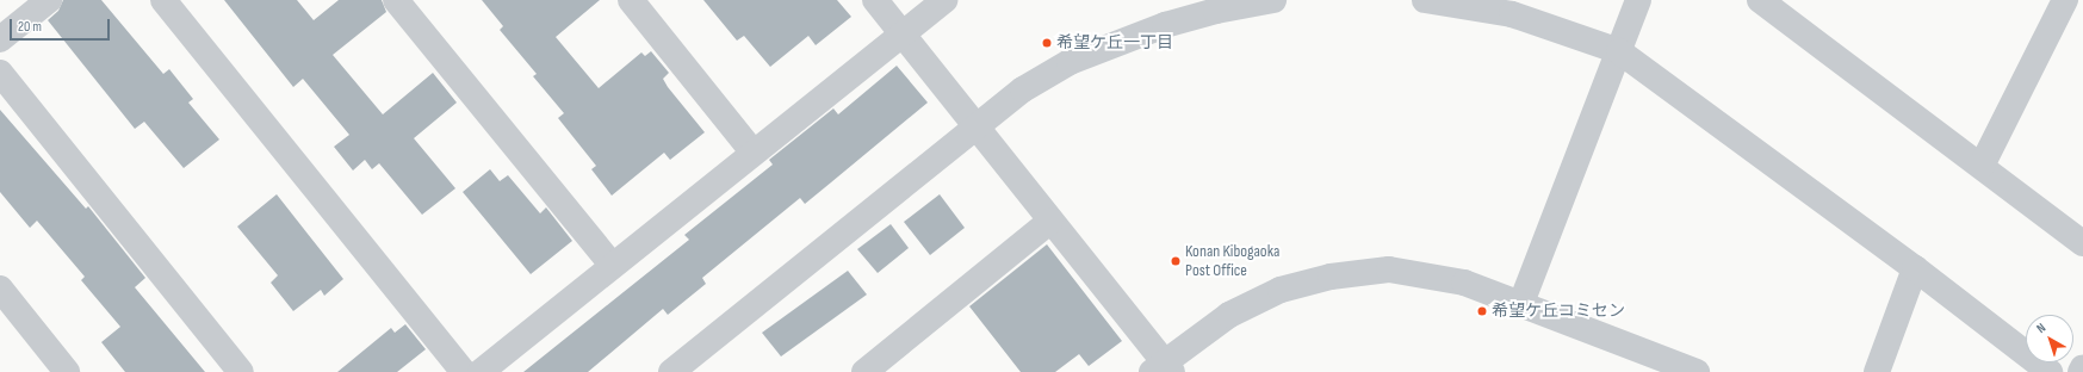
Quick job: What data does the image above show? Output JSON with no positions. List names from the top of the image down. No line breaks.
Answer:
{"places":["希望ケ丘一丁目","Konan Kibogaoka Post Office","希望ケ丘コミセン"],"scale_bar":"20 m","north":"top left"}
